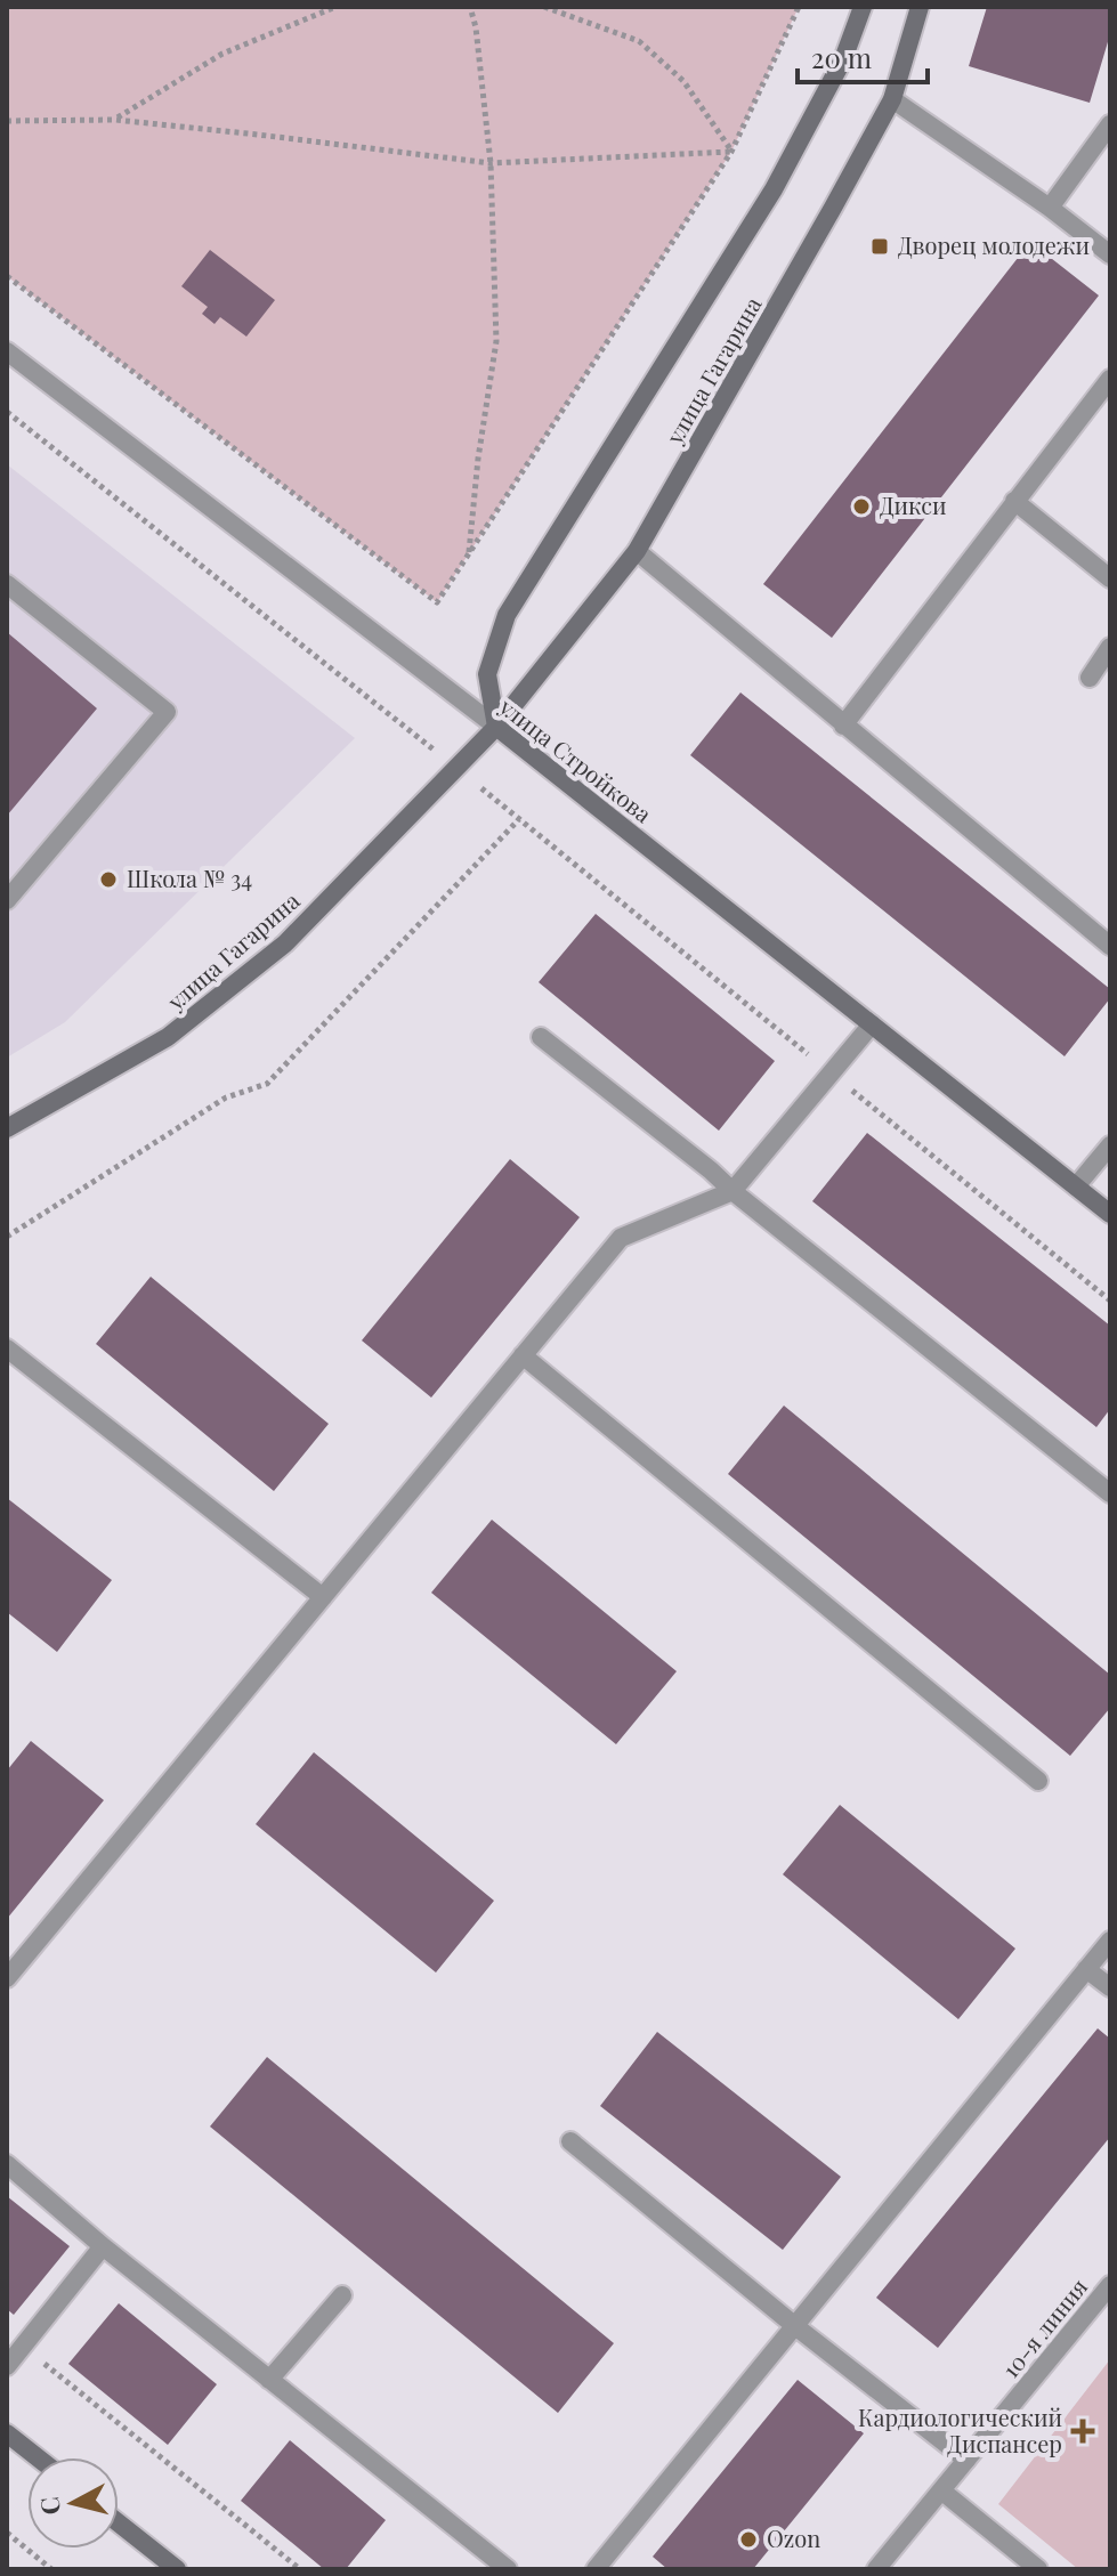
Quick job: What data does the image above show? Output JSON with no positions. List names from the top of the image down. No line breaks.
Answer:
{"streets":{"street":["улица Гагарина","улица Стройкова","10-я линия"]},"crossings":[["улица Гагарина","улица Стройкова"]],"places":{"transit":["Дворец молодежи"],"other":["Дикси","Школа № 34","Ozon"],"health":["Кардиологический Диспансер"]},"scale_bar":"20 m","north":"left"}
